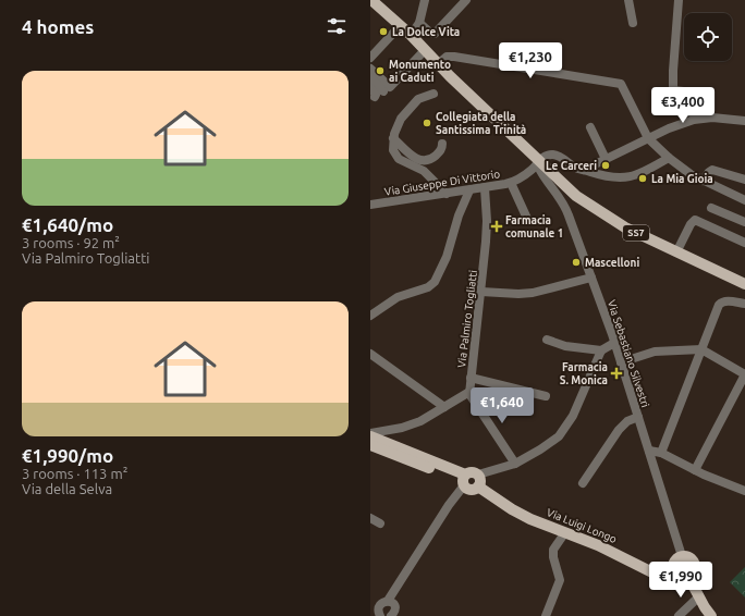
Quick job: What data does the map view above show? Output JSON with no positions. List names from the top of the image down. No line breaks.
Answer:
{"streets":{"main road":["SS7","Via Luigi Longo"],"street":["Via Giuseppe Di Vittorio","Via Palmiro Togliatti","Via Sebastiano Silvestri"]},"crossings":[["Via Giuseppe Di Vittorio","SS7"],["Via Giuseppe Di Vittorio","Via Palmiro Togliatti"],["Via Giuseppe Di Vittorio","Via Sebastiano Silvestri"],["SS7","Via Sebastiano Silvestri"],["Via Sebastiano Silvestri","Via Luigi Longo"]],"places":{"other":["La Dolce Vita","Monumento ai Caduti","Collegiata della Santissima Trinità","Le Carceri","La Mia Gioia","Mascelloni"],"health":["Farmacia comunale 1","Farmacia S. Monica"]},"page":{"heading":"4 homes","price":["€1,230","€3,400","€1,640","€1,990"],"list":[{"name":"€1,640/mo","note":"3 rooms · 92 m² · Via Palmiro Togliatti"},{"name":"€1,990/mo","note":"3 rooms · 113 m² · Via della Selva"}]}}
